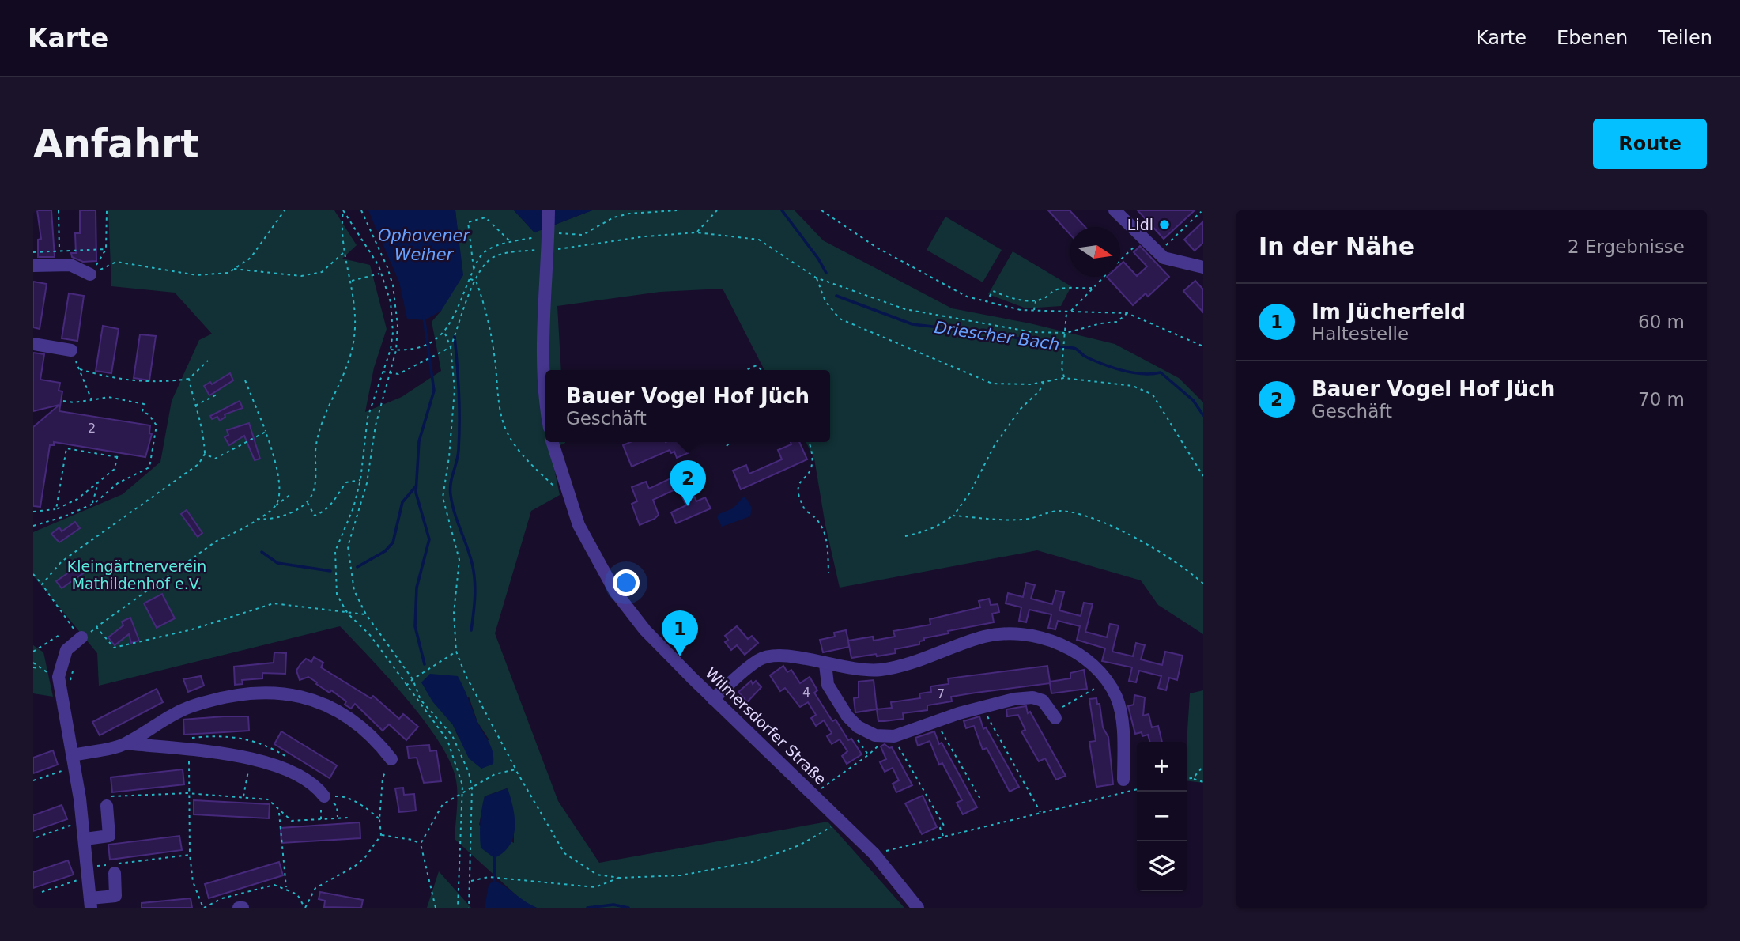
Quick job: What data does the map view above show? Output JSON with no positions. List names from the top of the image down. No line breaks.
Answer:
{"streets":{"street":["Wilmersdorfer Straße"]},"water":["Ophovener Weiher","Driescher Bach"],"parks":["Kleingärtnerverein Mathildenhof e.V."],"places":["Lidl"],"house_numbers":["2","4","7"],"north":"right","page":{"header":"Karte","nav":["Karte","Ebenen","Teilen"],"buttons":"Route","title":"Anfahrt","heading":["In der Nähe","2 Ergebnisse"],"list":[{"mark":"1","name":"Im Jücherfeld","note":"Haltestelle","value":"60 m"},{"mark":"2","name":"Bauer Vogel Hof Jüch","note":"Geschäft","value":"70 m"}],"popup":["Bauer Vogel Hof Jüch","Geschäft"],"pins":["2","1"],"map_buttons":["+","−"]}}
